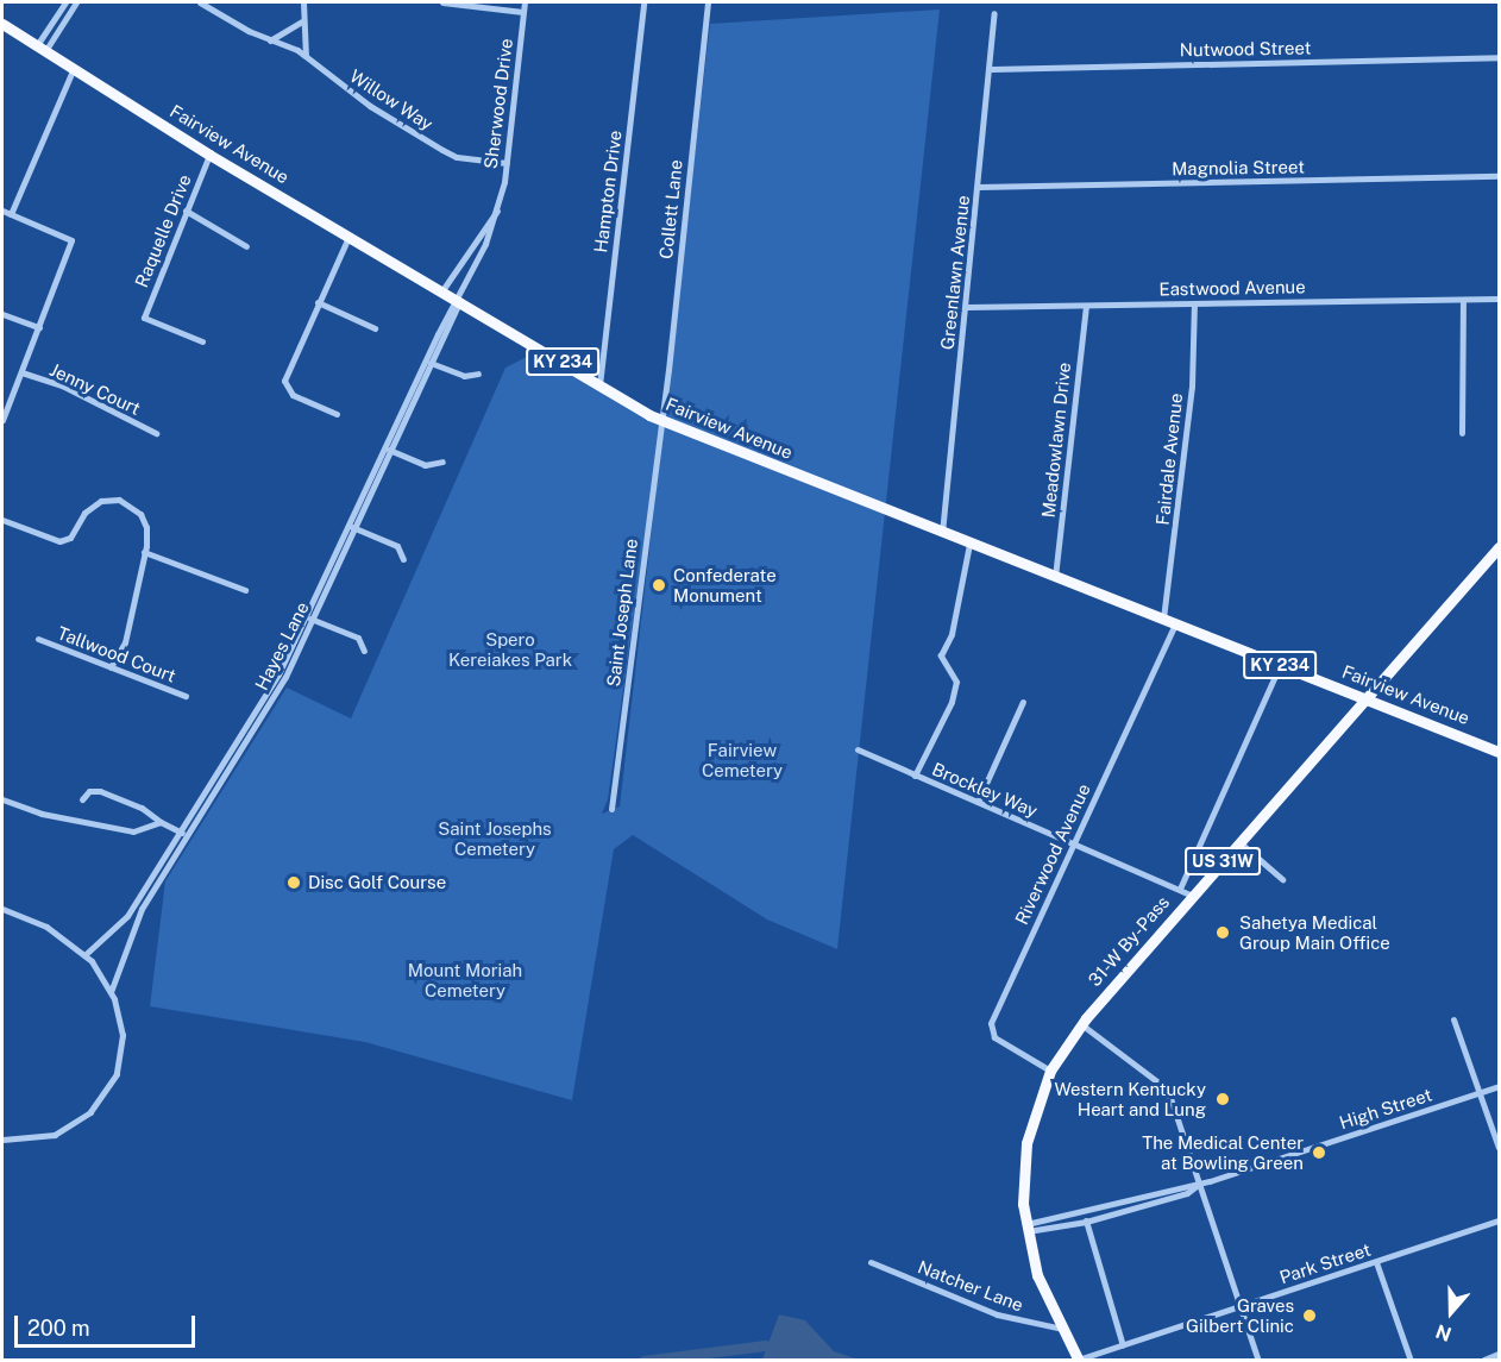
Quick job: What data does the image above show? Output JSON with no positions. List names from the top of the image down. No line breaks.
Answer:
{"streets":{"main road":["Fairview Avenue","KY 234","US 31W","31-W By-Pass"],"street":["Nutwood Street","Willow Way","Sherwood Drive","Magnolia Street","Hampton Drive","Collett Lane","Raquelle Drive","Greenlawn Avenue","Eastwood Avenue","Jenny Court","Meadowlawn Drive","Fairdale Avenue","Saint Joseph Lane","Hayes Lane","Tallwood Court","Brockley Way","Riverwood Avenue","High Street","Park Street","Natcher Lane"]},"crossings":[["Nutwood Street","Greenlawn Avenue"],["Willow Way","Sherwood Drive"],["Sherwood Drive","Fairview Avenue"],["Sherwood Drive","Hayes Lane"],["Fairview Avenue","Hampton Drive"],["Fairview Avenue","Collett Lane"],["Fairview Avenue","Raquelle Drive"],["Fairview Avenue","Greenlawn Avenue"],["Fairview Avenue","Meadowlawn Drive"],["Fairview Avenue","Fairdale Avenue"],["Fairview Avenue","Saint Joseph Lane"],["Fairview Avenue","Hayes Lane"],["Fairview Avenue","Riverwood Avenue"],["Fairview Avenue","31-W By-Pass"],["Magnolia Street","Greenlawn Avenue"],["Collett Lane","Saint Joseph Lane"],["Greenlawn Avenue","Eastwood Avenue"],["Eastwood Avenue","Meadowlawn Drive"],["Eastwood Avenue","Fairdale Avenue"],["Brockley Way","Riverwood Avenue"],["Brockley Way","31-W By-Pass"],["Riverwood Avenue","31-W By-Pass"],["31-W By-Pass","High Street"],["31-W By-Pass","Park Street"],["31-W By-Pass","Natcher Lane"]],"parks":["Spero Kereiakes Park","Fairview Cemetery","Saint Josephs Cemetery","Mount Moriah Cemetery"],"places":["Confederate Monument","Disc Golf Course","Sahetya Medical Group Main Office","Western Kentucky Heart and Lung","The Medical Center at Bowling Green","Graves Gilbert Clinic"],"scale_bar":"200 m","north":"bottom"}
